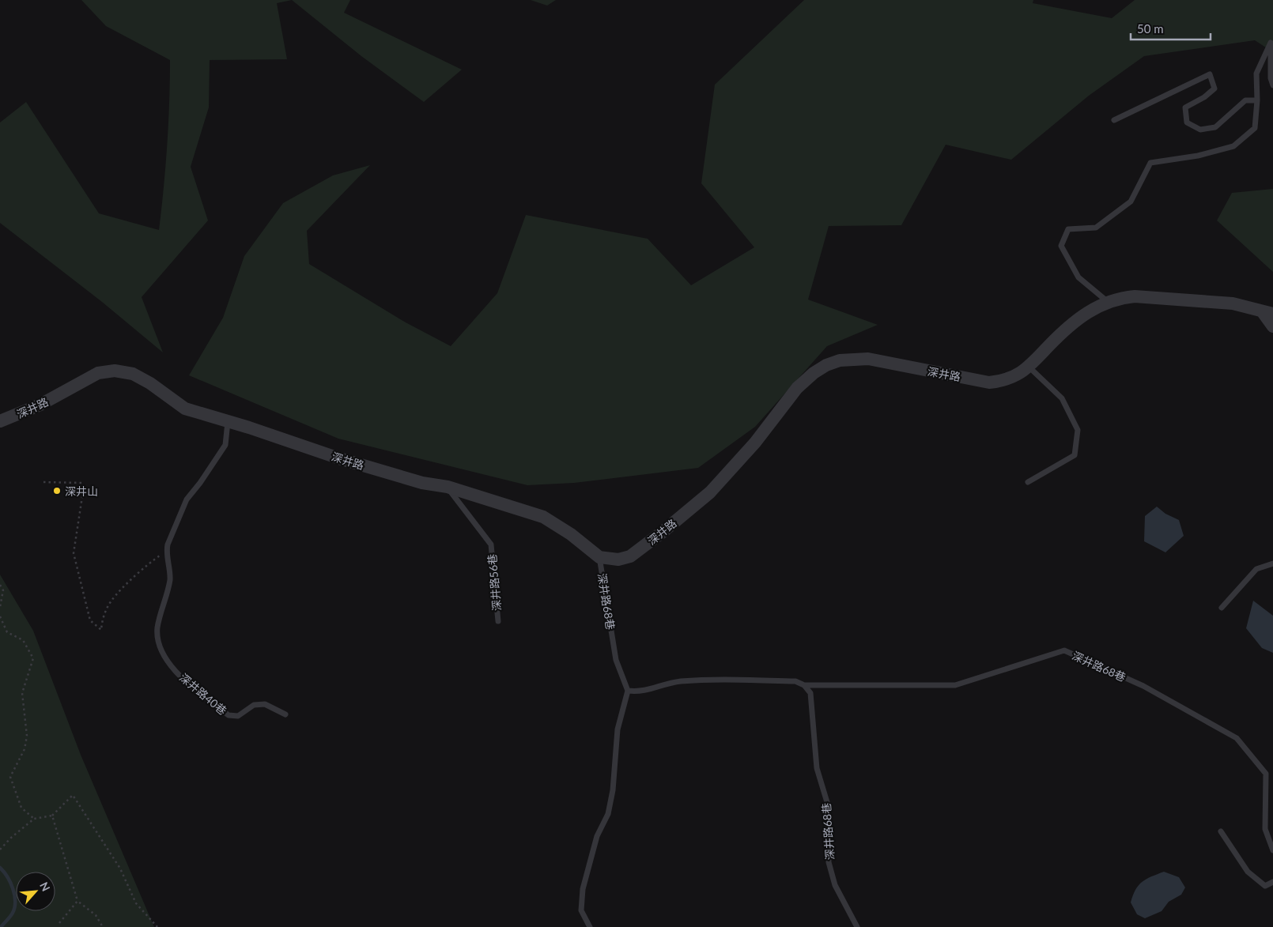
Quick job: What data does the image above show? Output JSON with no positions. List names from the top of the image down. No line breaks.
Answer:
{"streets":{"street":["深井路"],"lane":["深井路56巷","深井路68巷","深井路40巷"]},"crossings":[["深井路","深井路56巷"],["深井路","深井路68巷"],["深井路","深井路40巷"]],"places":["深井山"],"scale_bar":"50 m","north":"top right"}
